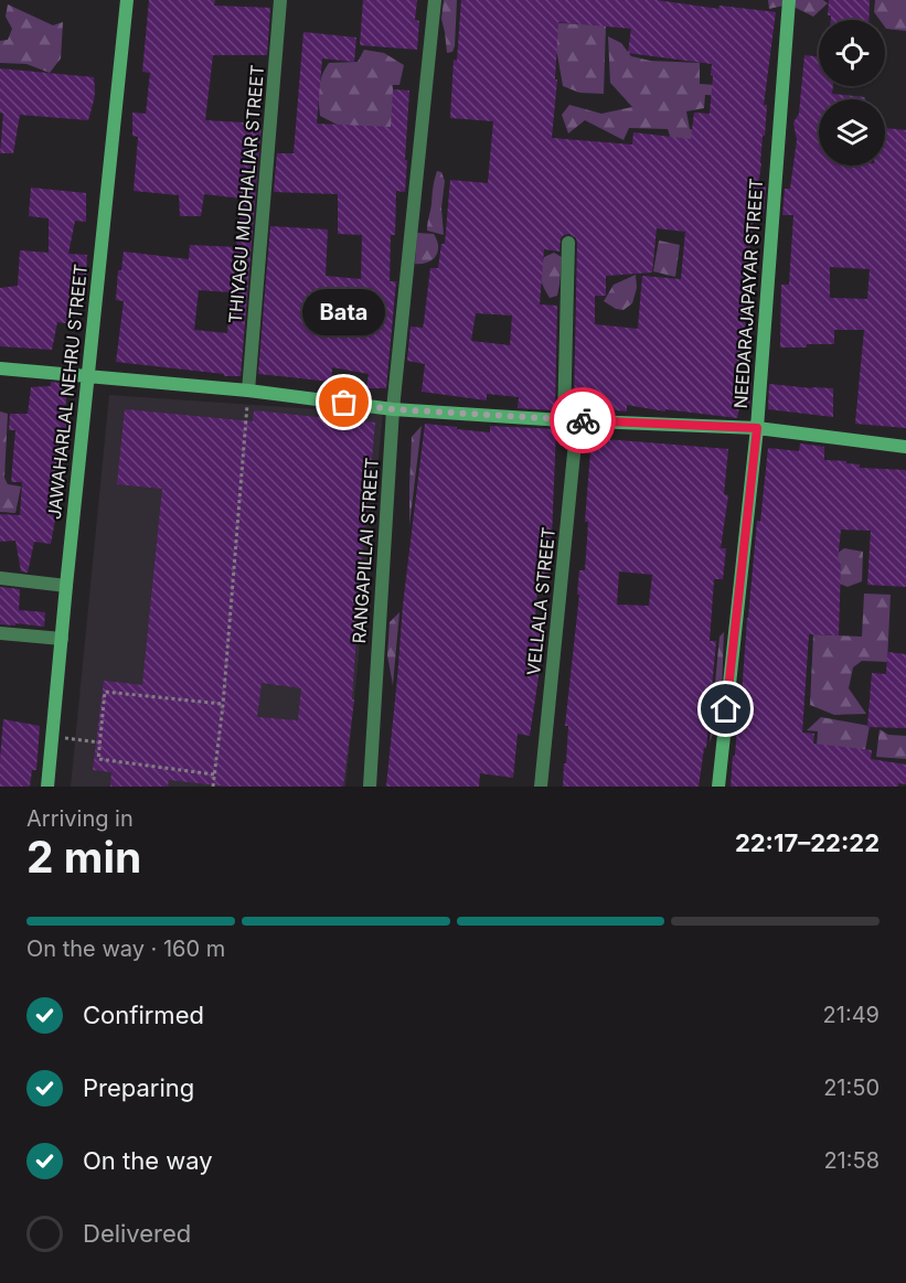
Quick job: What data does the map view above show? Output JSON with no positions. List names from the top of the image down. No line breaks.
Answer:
{"streets":{"street":["THIYAGU MUDHALIAR STREET","NEEDARAJAPAYAR STREET","JAWAHARLAL NEHRU STREET","RANGAPILLAI STREET","VELLALA STREET"]},"places":["Bata"],"page":{"bubble":"Bata","heading":["2 min","Arriving in","22:17–22:22"],"bar":"On the way · 160 m","list":[["Confirmed","21:49"],["Preparing","21:50"],["On the way","21:58"],"Delivered"]}}
